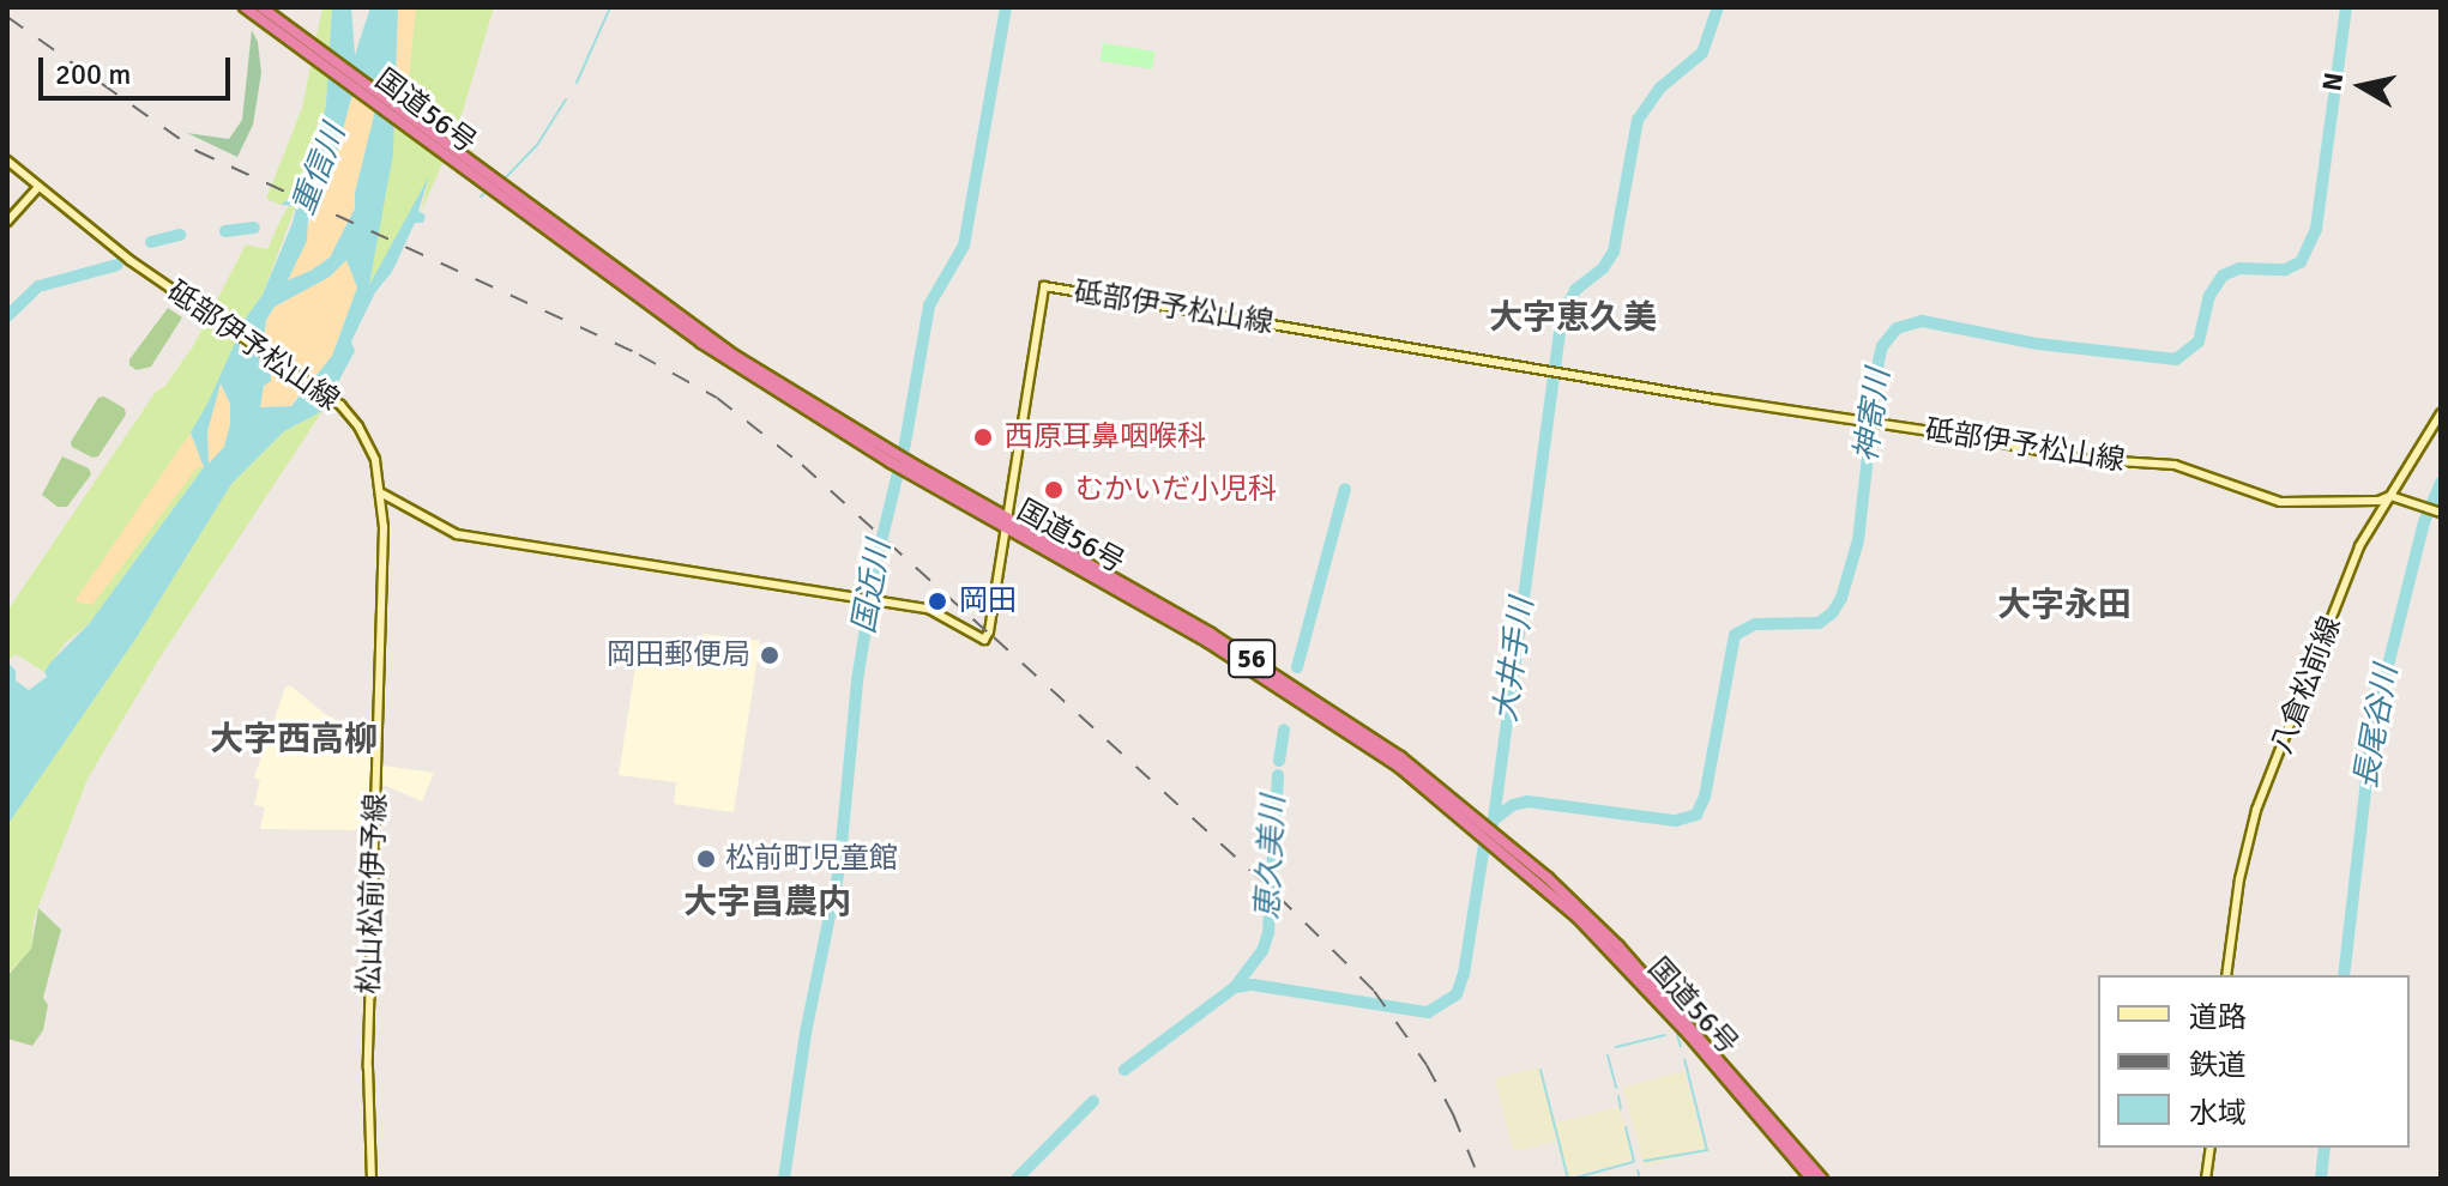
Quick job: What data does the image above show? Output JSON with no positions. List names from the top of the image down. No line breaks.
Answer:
{"streets":{"highway":["国道56号","56"],"main road":["砥部伊予松山線","八倉松前線","松山松前伊予線"]},"crossings":[["国道56号","砥部伊予松山線"],["砥部伊予松山線","八倉松前線"],["砥部伊予松山線","松山松前伊予線"]],"districts":["大字恵久美","大字永田","大字西高柳","大字昌農内"],"water":["重信川","神寄川","国近川","大井手川","長尾谷川","恵久美川"],"places":["西原耳鼻咽喉科","むかいだ小児科","岡田","岡田郵便局","松前町児童館"],"legend":["道路","鉄道","水域"],"scale_bar":"200 m","north":"left"}
